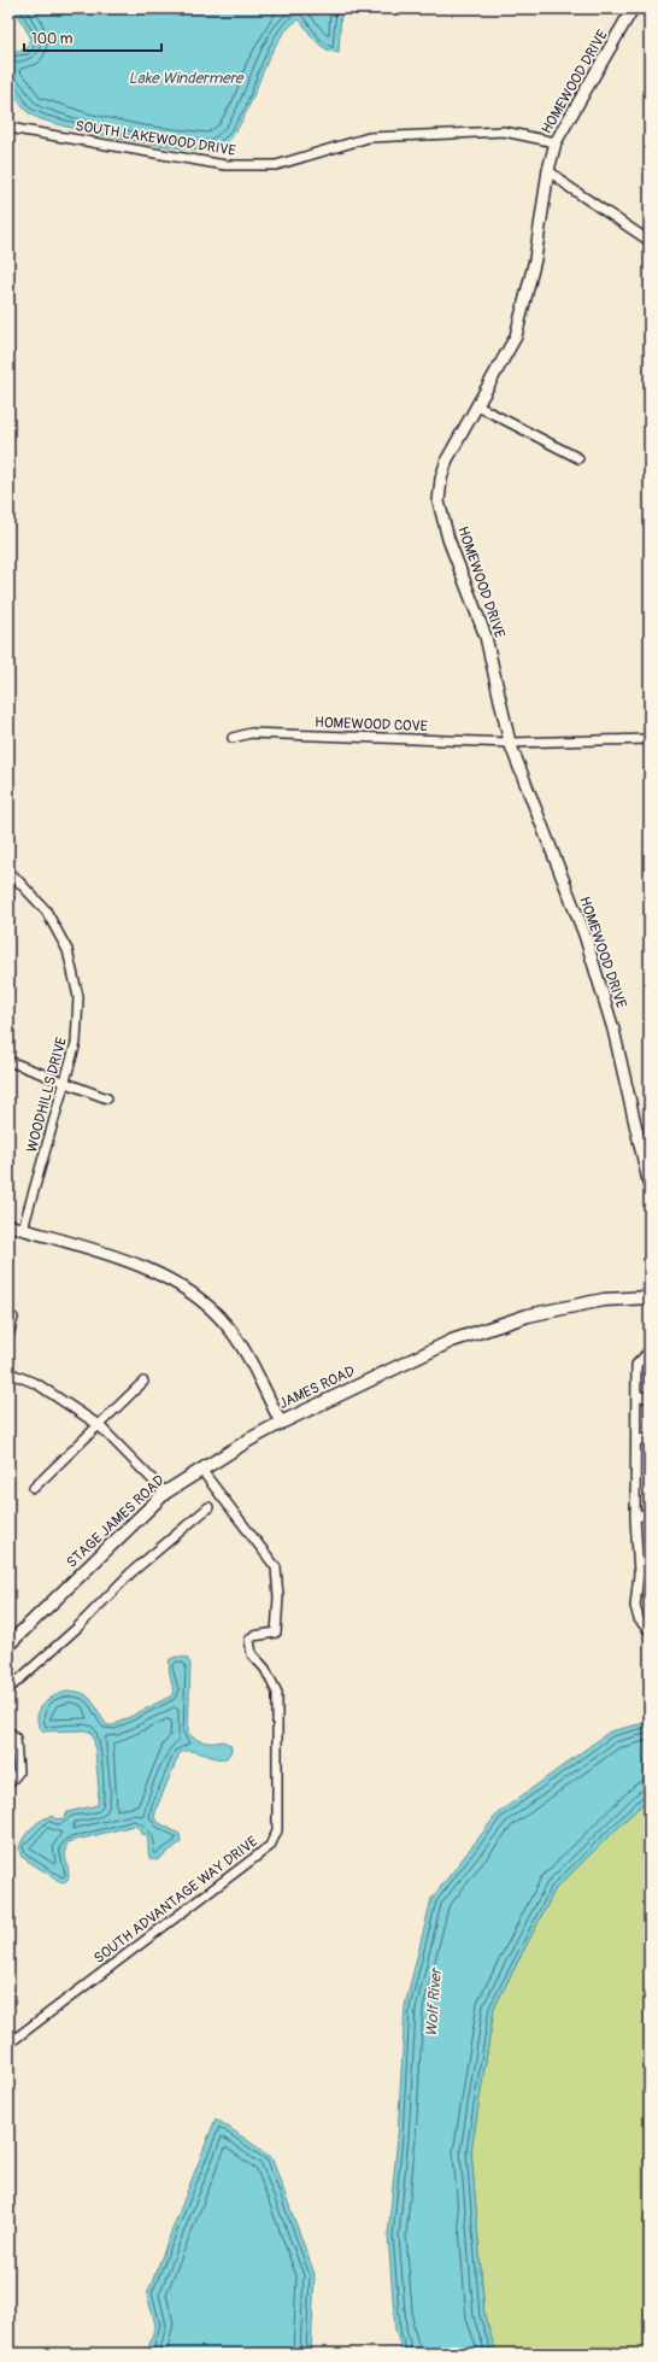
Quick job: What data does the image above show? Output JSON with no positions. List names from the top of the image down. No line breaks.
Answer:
{"streets":{"main road":["JAMES ROAD","STAGE JAMES ROAD"],"street":["HOMEWOOD DRIVE","SOUTH LAKEWOOD DRIVE","HOMEWOOD COVE","WOODHILLS DRIVE","SOUTH ADVANTAGE WAY DRIVE"]},"crossings":[["HOMEWOOD DRIVE","SOUTH LAKEWOOD DRIVE"],["HOMEWOOD DRIVE","HOMEWOOD COVE"],["WOODHILLS DRIVE","JAMES ROAD"],["JAMES ROAD","STAGE JAMES ROAD"],["STAGE JAMES ROAD","SOUTH ADVANTAGE WAY DRIVE"]],"water":["Lake Windermere","Wolf River"],"scale_bar":"100 m"}
